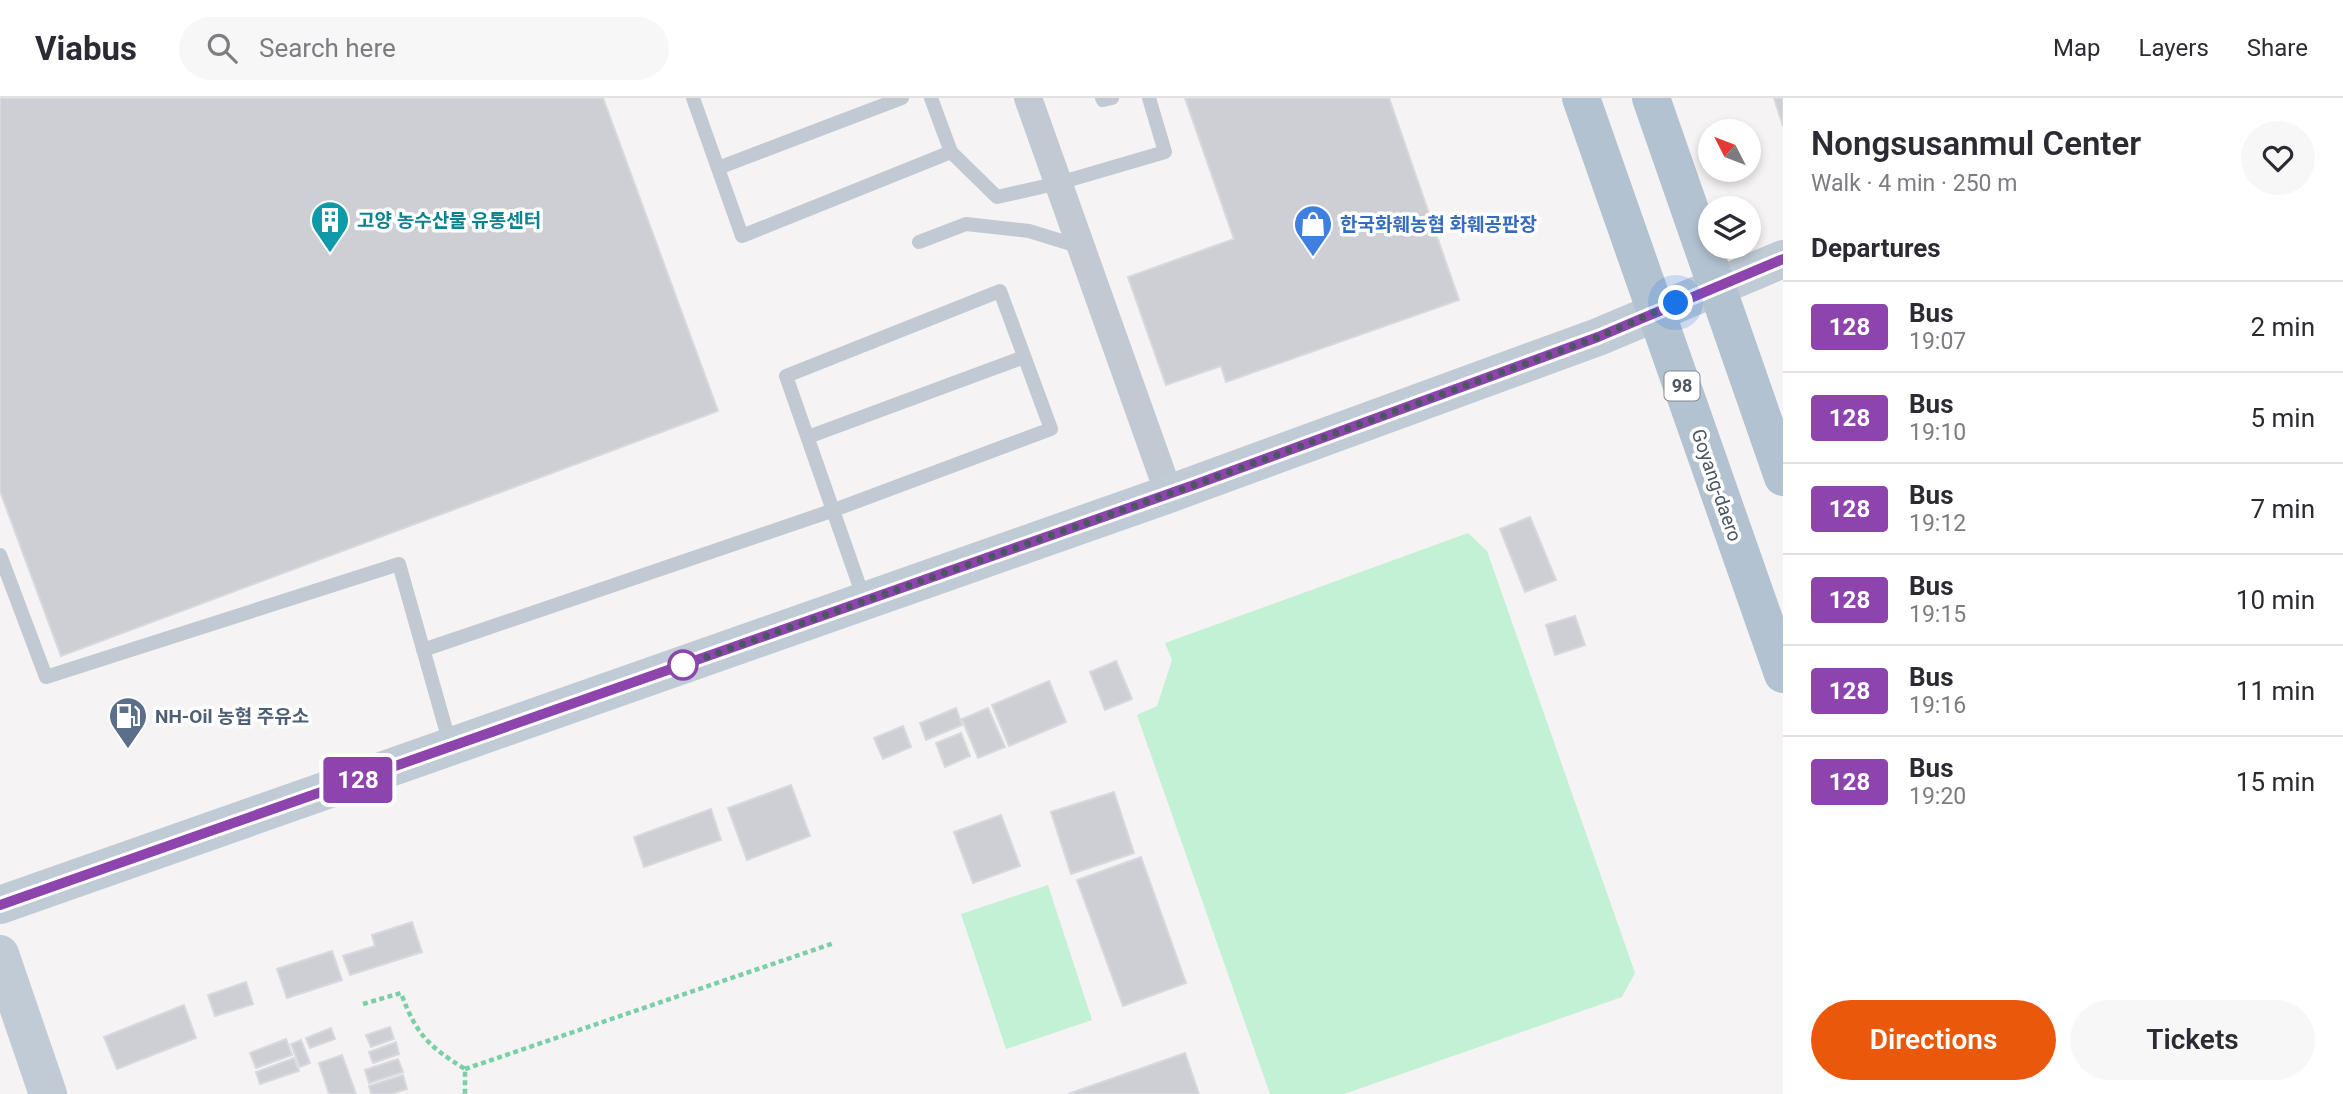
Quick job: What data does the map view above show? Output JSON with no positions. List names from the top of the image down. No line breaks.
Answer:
{"streets":{"main road":["98","Goyang-daero"]},"places":{"building":["고양 농수산물 유통센터"],"shop":["한국화훼농협 화훼공판장"],"fuel station":["NH-Oil 농협 주유소"]},"lines":["bus line 128"],"north":"top left","page":{"header":"Viabus","search":"Search here","nav":["Map","Layers","Share"],"on_map":"128","heading":[["Nongsusanmul Center","Walk · 4 min · 250 m"],"Departures"],"list":[{"mark":"128","name":"Bus","note":"19:07","value":"2 min"},{"mark":"128","name":"Bus","note":"19:10","value":"5 min"},{"mark":"128","name":"Bus","note":"19:12","value":"7 min"},{"mark":"128","name":"Bus","note":"19:15","value":"10 min"},{"mark":"128","name":"Bus","note":"19:16","value":"11 min"},{"mark":"128","name":"Bus","note":"19:20","value":"15 min"}],"buttons":["Directions","Tickets"]}}
